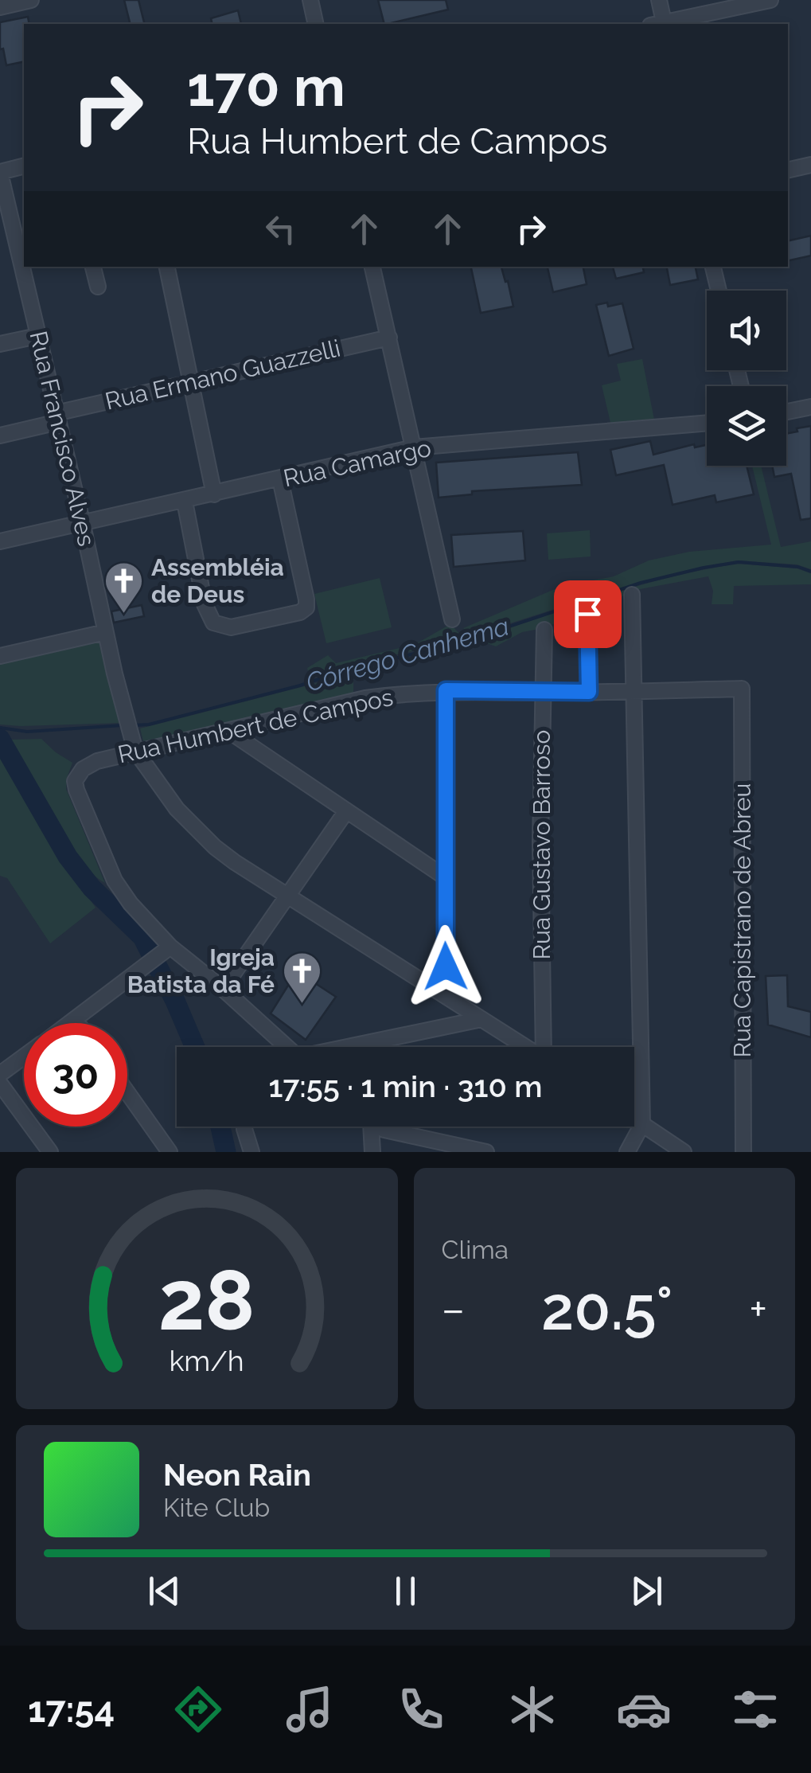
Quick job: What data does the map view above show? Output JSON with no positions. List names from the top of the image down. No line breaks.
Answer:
{"streets":{"street":["Rua Ermano Guazzelli","Rua Francisco Alves","Rua Camargo","Rua Humbert de Campos","Rua Gustavo Barroso","Rua Capistrano de Abreu"]},"crossings":[["Rua Ermano Guazzelli","Rua Francisco Alves"],["Rua Francisco Alves","Rua Camargo"],["Rua Francisco Alves","Rua Humbert de Campos"],["Rua Humbert de Campos","Rua Gustavo Barroso"],["Rua Humbert de Campos","Rua Capistrano de Abreu"]],"water":["Córrego Canhema"],"places":{"church":["Assembléia de Deus","Igreja Batista da Fé"]},"page":{"turn":["170 m","Rua Humbert de Campos"],"limit":"30","trip":"17:55 · 1 min · 310 m","tile":"Clima","heat":["−","20.5°","+"],"song":["Neon Rain","Kite Club"],"tabs":"17:54","gauge":["28","km/h"]}}
